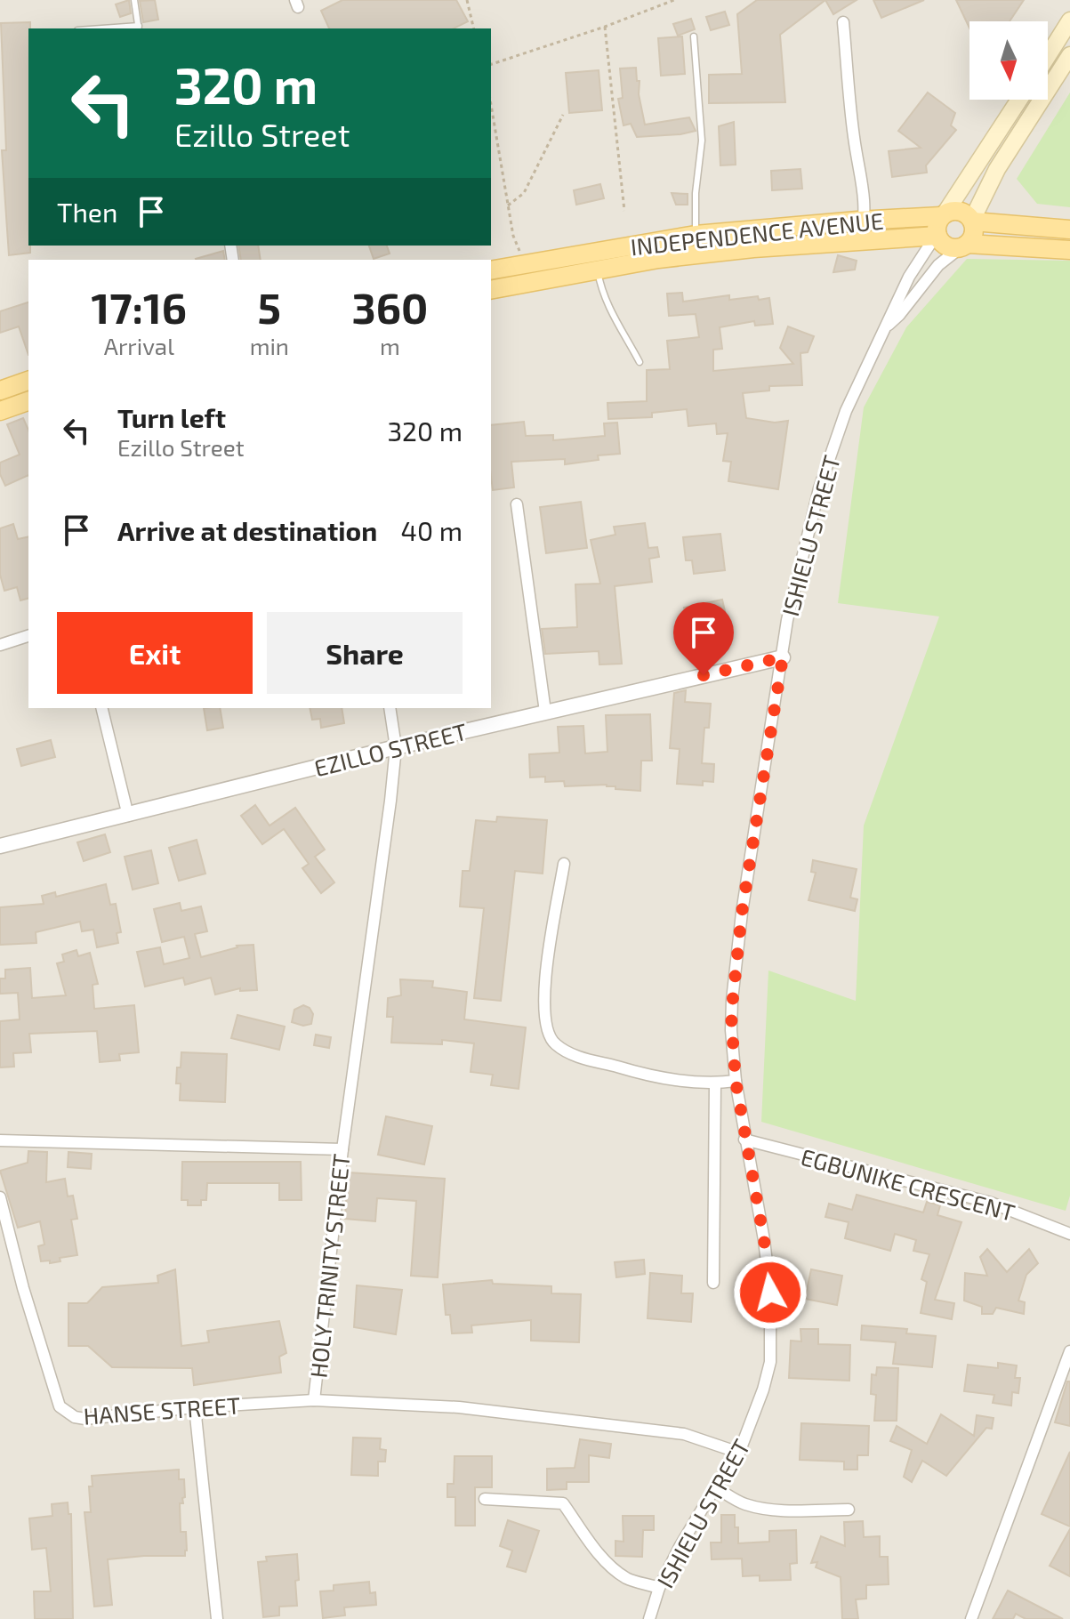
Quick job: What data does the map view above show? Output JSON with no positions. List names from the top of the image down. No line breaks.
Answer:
{"streets":{"main road":["INDEPENDENCE AVENUE"],"street":["ISHIELU STREET","EZILLO STREET","EGBUNIKE CRESCENT","HOLY TRINITY STREET","HANSE STREET"]},"crossings":[["ISHIELU STREET","EZILLO STREET"],["ISHIELU STREET","EGBUNIKE CRESCENT"],["ISHIELU STREET","HOLY TRINITY STREET"],["EZILLO STREET","HOLY TRINITY STREET"],["HOLY TRINITY STREET","HANSE STREET"]],"north":"bottom","page":{"turn":["320 m","Ezillo Street"],"then":"Then","eta":["17:16","Arrival","5","min","360","m"],"list":[{"name":"Turn left","note":"Ezillo Street","value":"320 m"},{"name":"Arrive at destination","value":"40 m"}],"buttons":["Exit","Share"]}}
